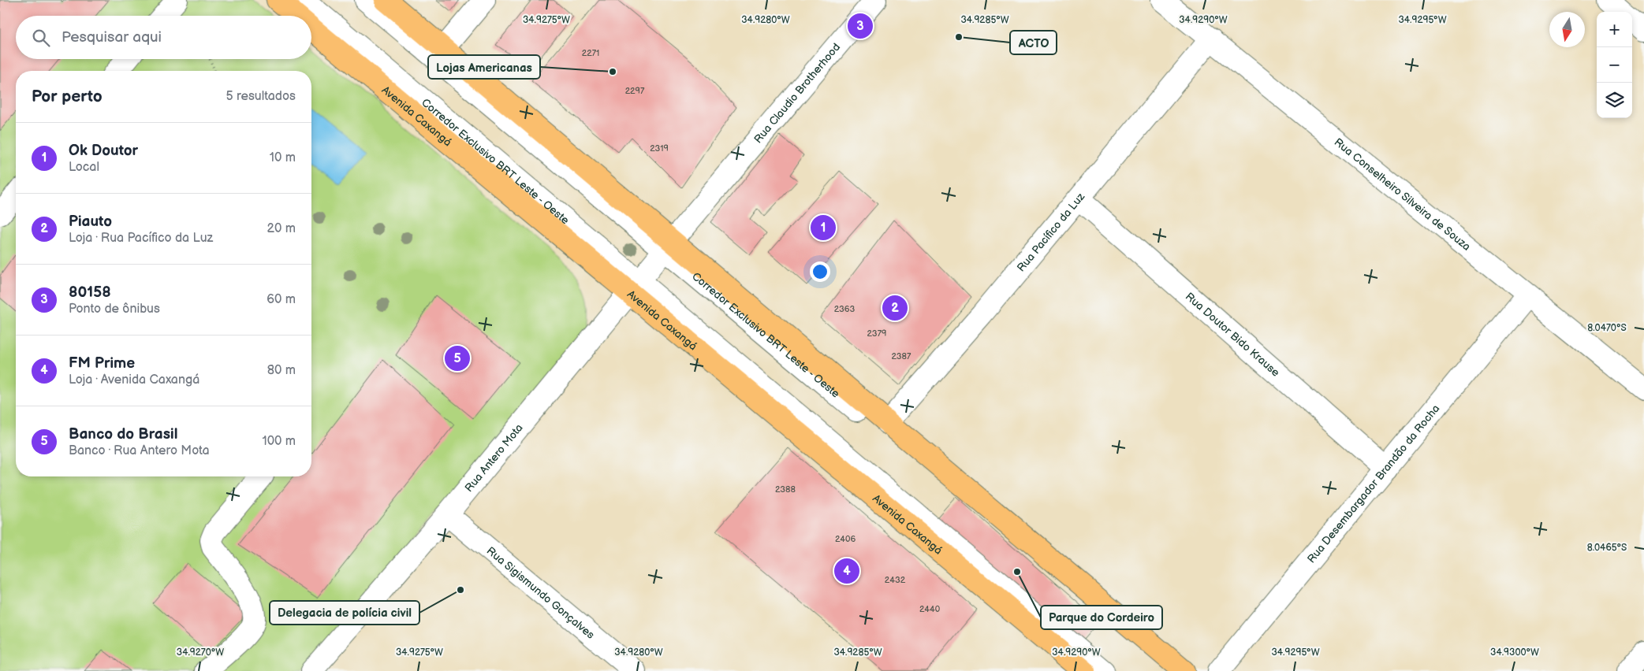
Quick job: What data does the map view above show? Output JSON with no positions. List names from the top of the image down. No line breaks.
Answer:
{"streets":{"main road":["Avenida Caxangá"],"street":["Rua Claudio Brotherhood","Corredor Exclusivo BRT Leste - Oeste","Rua Conselheiro Silveira de Souza","Rua Pacífico da Luz","Rua Doutor Bido Krause","Rua Antero Mota","Rua Desembargador Brandão da Rocha","Rua Sigismundo Gonçalves"]},"crossings":[["Rua Claudio Brotherhood","Corredor Exclusivo BRT Leste - Oeste"],["Rua Claudio Brotherhood","Rua Antero Mota"],["Avenida Caxangá","Corredor Exclusivo BRT Leste - Oeste"],["Avenida Caxangá","Rua Antero Mota"],["Corredor Exclusivo BRT Leste - Oeste","Rua Antero Mota"],["Rua Conselheiro Silveira de Souza","Rua Pacífico da Luz"],["Rua Conselheiro Silveira de Souza","Rua Desembargador Brandão da Rocha"],["Rua Pacífico da Luz","Rua Doutor Bido Krause"],["Rua Doutor Bido Krause","Rua Desembargador Brandão da Rocha"],["Rua Antero Mota","Rua Sigismundo Gonçalves"]],"places":["ACTO","Lojas Americanas","Parque do Cordeiro","Delegacia de polícia civil"],"house_numbers":["2271","2297","2319","2363","2379","2387","2388","2406","2432","2440"],"north":"bottom","page":{"map_buttons":["+","−"],"pins":["3","1","2","5","4"],"search":"Pesquisar aqui","heading":["Por perto","5 resultados"],"list":[{"mark":"1","name":"Ok Doutor","note":"Local","value":"10 m"},{"mark":"2","name":"Piauto","note":"Loja · Rua Pacífico da Luz","value":"20 m"},{"mark":"3","name":"80158","note":"Ponto de ônibus","value":"60 m"},{"mark":"4","name":"FM Prime","note":"Loja · Avenida Caxangá","value":"80 m"},{"mark":"5","name":"Banco do Brasil","note":"Banco · Rua Antero Mota","value":"100 m"}]},"coordinates":["34.9275°W","34.9280°W","34.9285°W","34.9290°W","34.9295°W","8.0470°S","8.0465°S","34.9270°W","34.9300°W"]}
